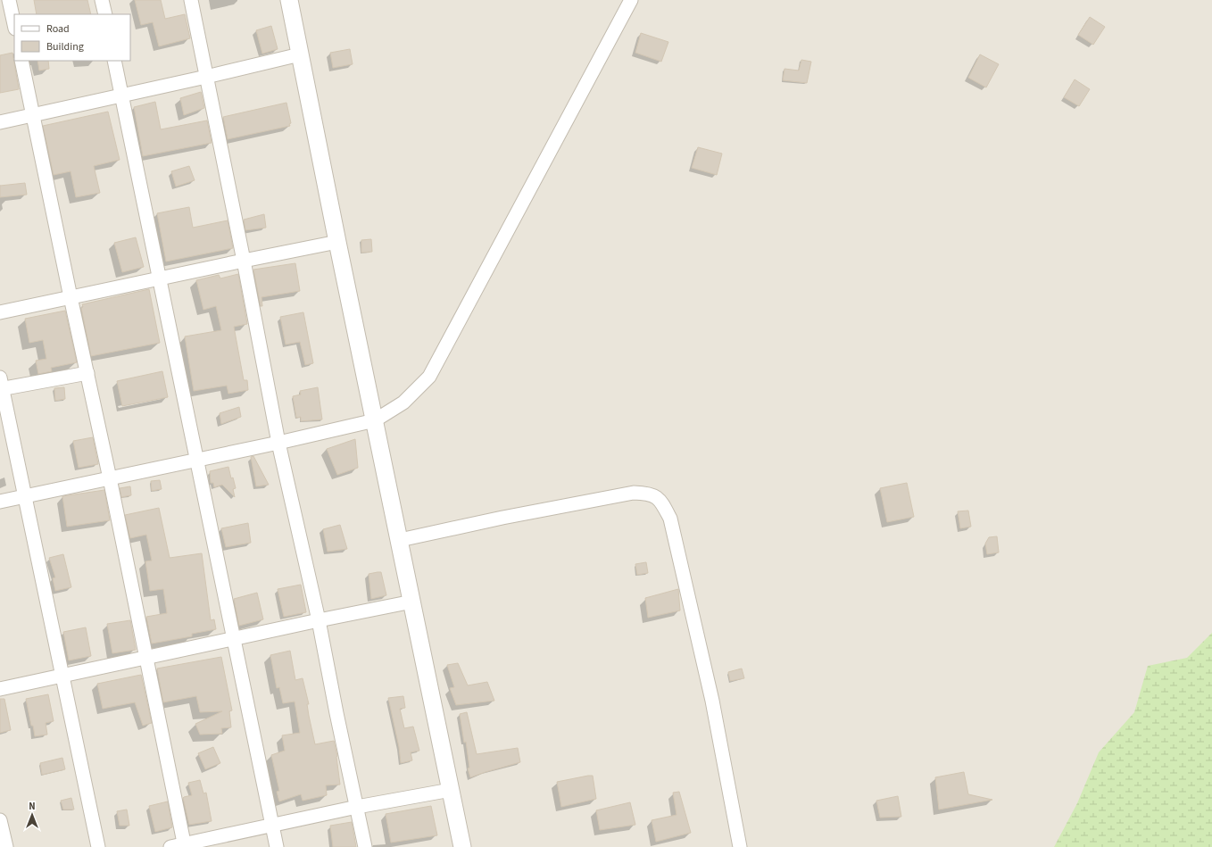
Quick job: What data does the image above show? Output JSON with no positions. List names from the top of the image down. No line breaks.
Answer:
{"legend":["Road","Building"],"north":"top"}
